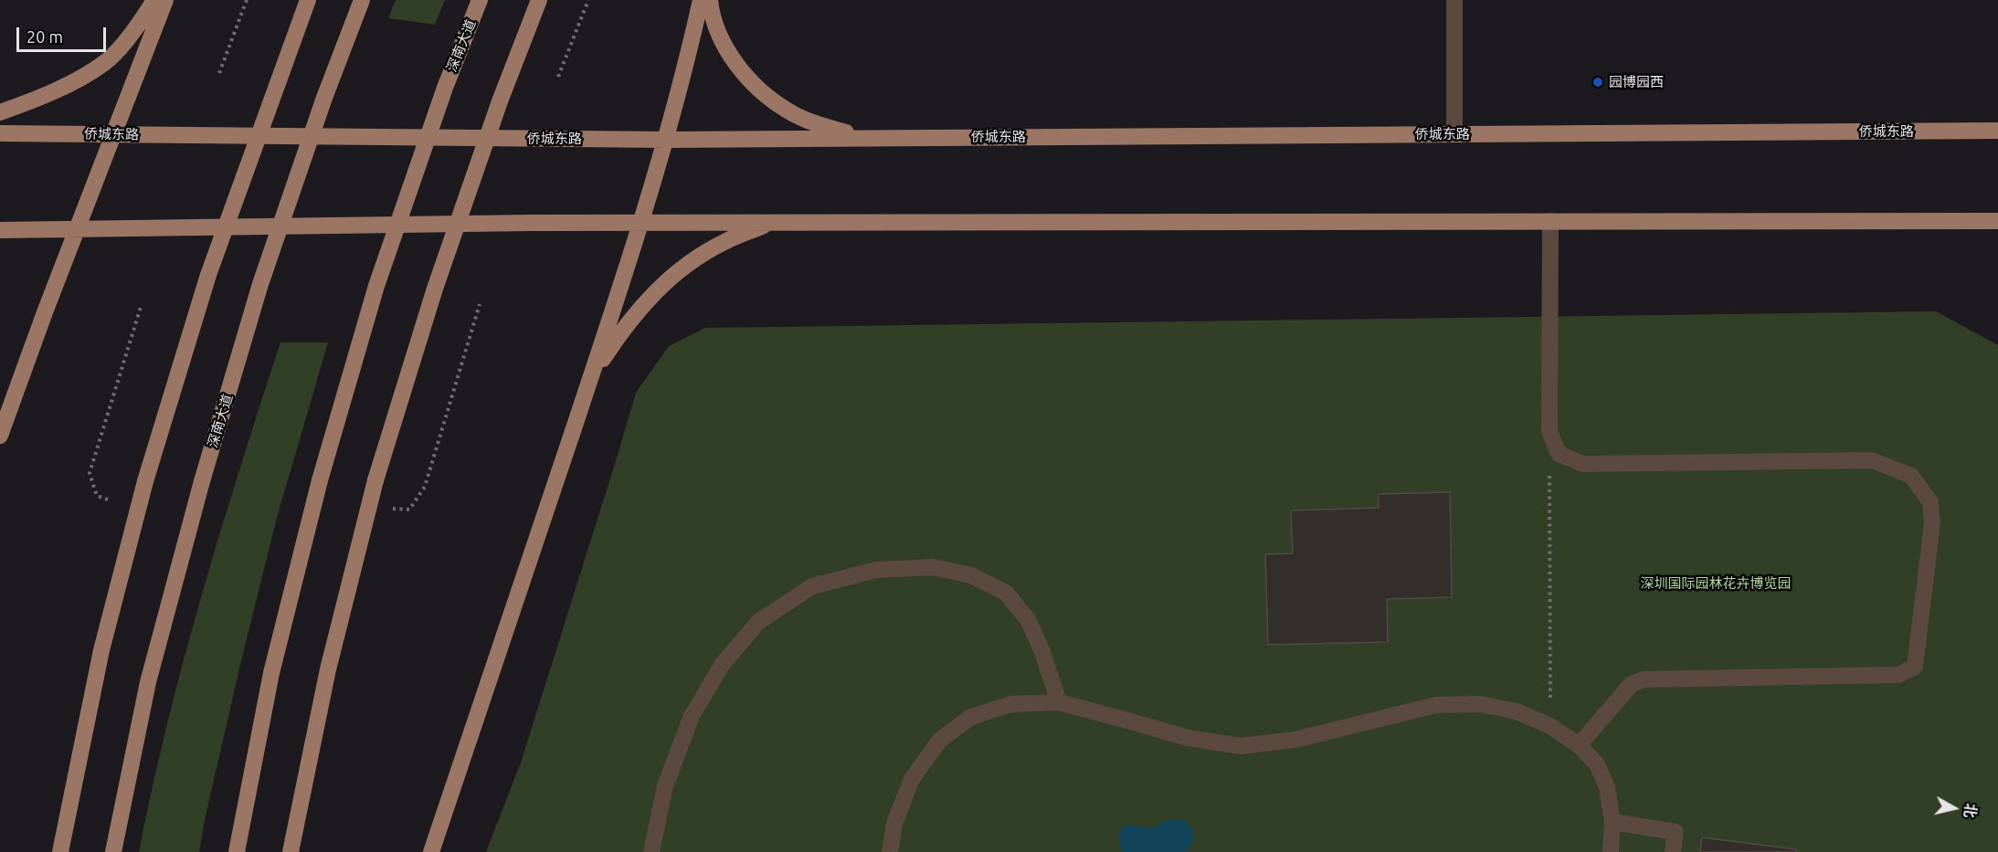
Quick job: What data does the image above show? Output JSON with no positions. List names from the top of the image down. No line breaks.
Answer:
{"streets":{"main road":["深南大道","侨城东路"]},"parks":["深圳国际园林花卉博览园"],"places":["园博园西"],"scale_bar":"20 m","north":"right"}
